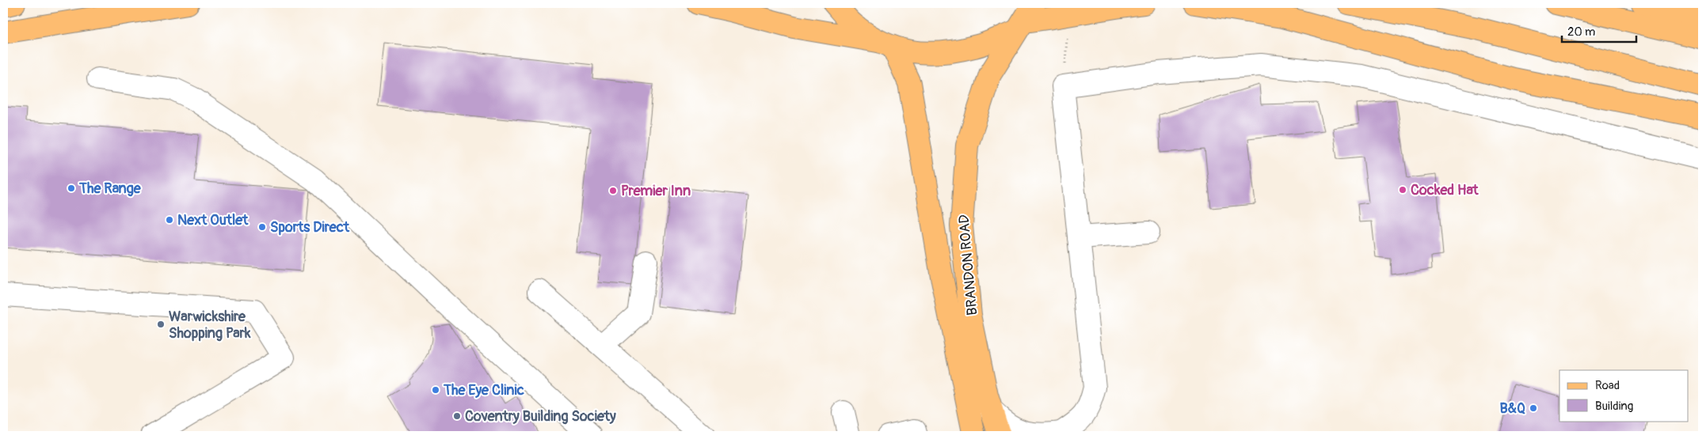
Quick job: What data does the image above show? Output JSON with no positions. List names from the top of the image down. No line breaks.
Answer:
{"streets":{"main road":["BRANDON ROAD"]},"places":["The Range","Cocked Hat","Premier Inn","Next Outlet","Sports Direct","Warwickshire Shopping Park","The Eye Clinic","B&Q","Coventry Building Society"],"legend":["Road","Building"],"scale_bar":"20 m"}
